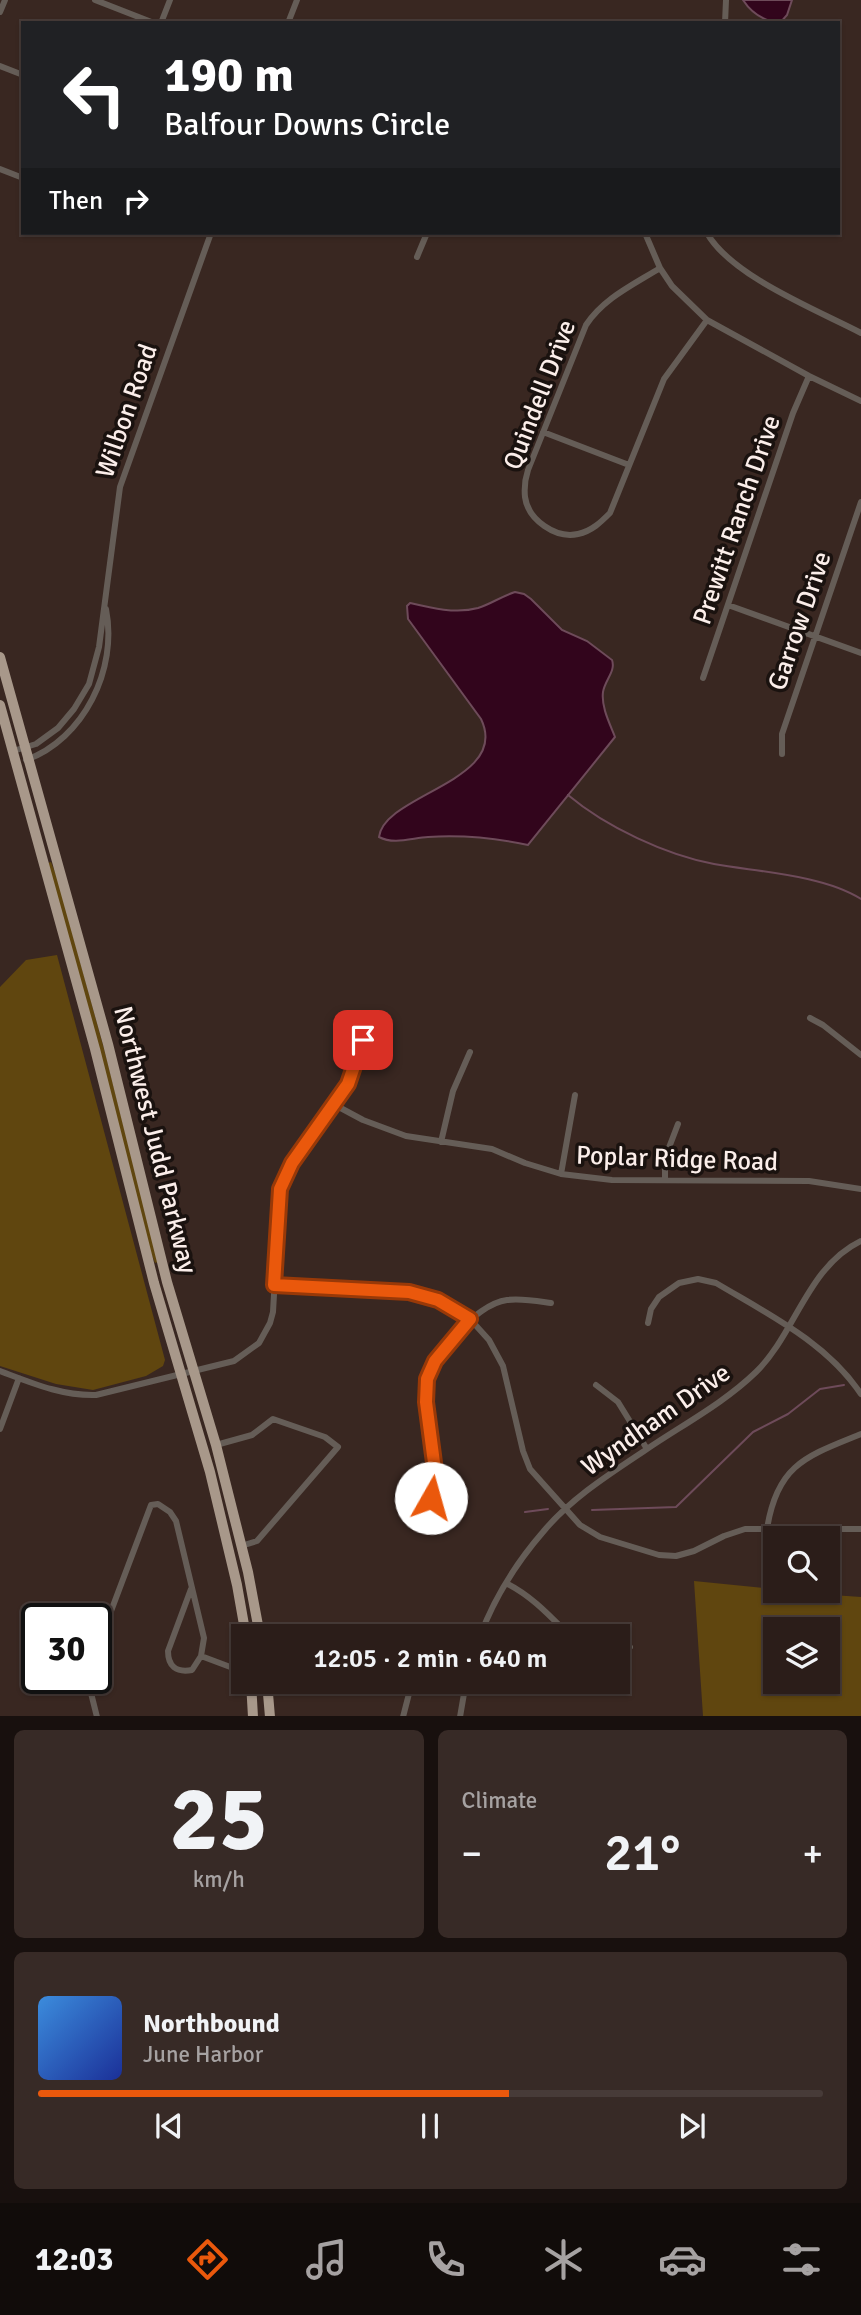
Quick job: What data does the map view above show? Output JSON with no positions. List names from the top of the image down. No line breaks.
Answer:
{"streets":{"highway":["Northwest Judd Parkway"],"street":["Quindell Drive","Wilbon Road","Prewitt Ranch Drive","Garrow Drive","Poplar Ridge Road","Wyndham Drive"]},"crossings":[["Wilbon Road","Northwest Judd Parkway"]],"page":{"turn":["190 m","Balfour Downs Circle"],"then":"Then","limit":"30","trip":"12:05 · 2 min · 640 m","tile":[["25","km/h"],"Climate"],"heat":["−","21°","+"],"song":["Northbound","June Harbor"],"tabs":"12:03"}}
